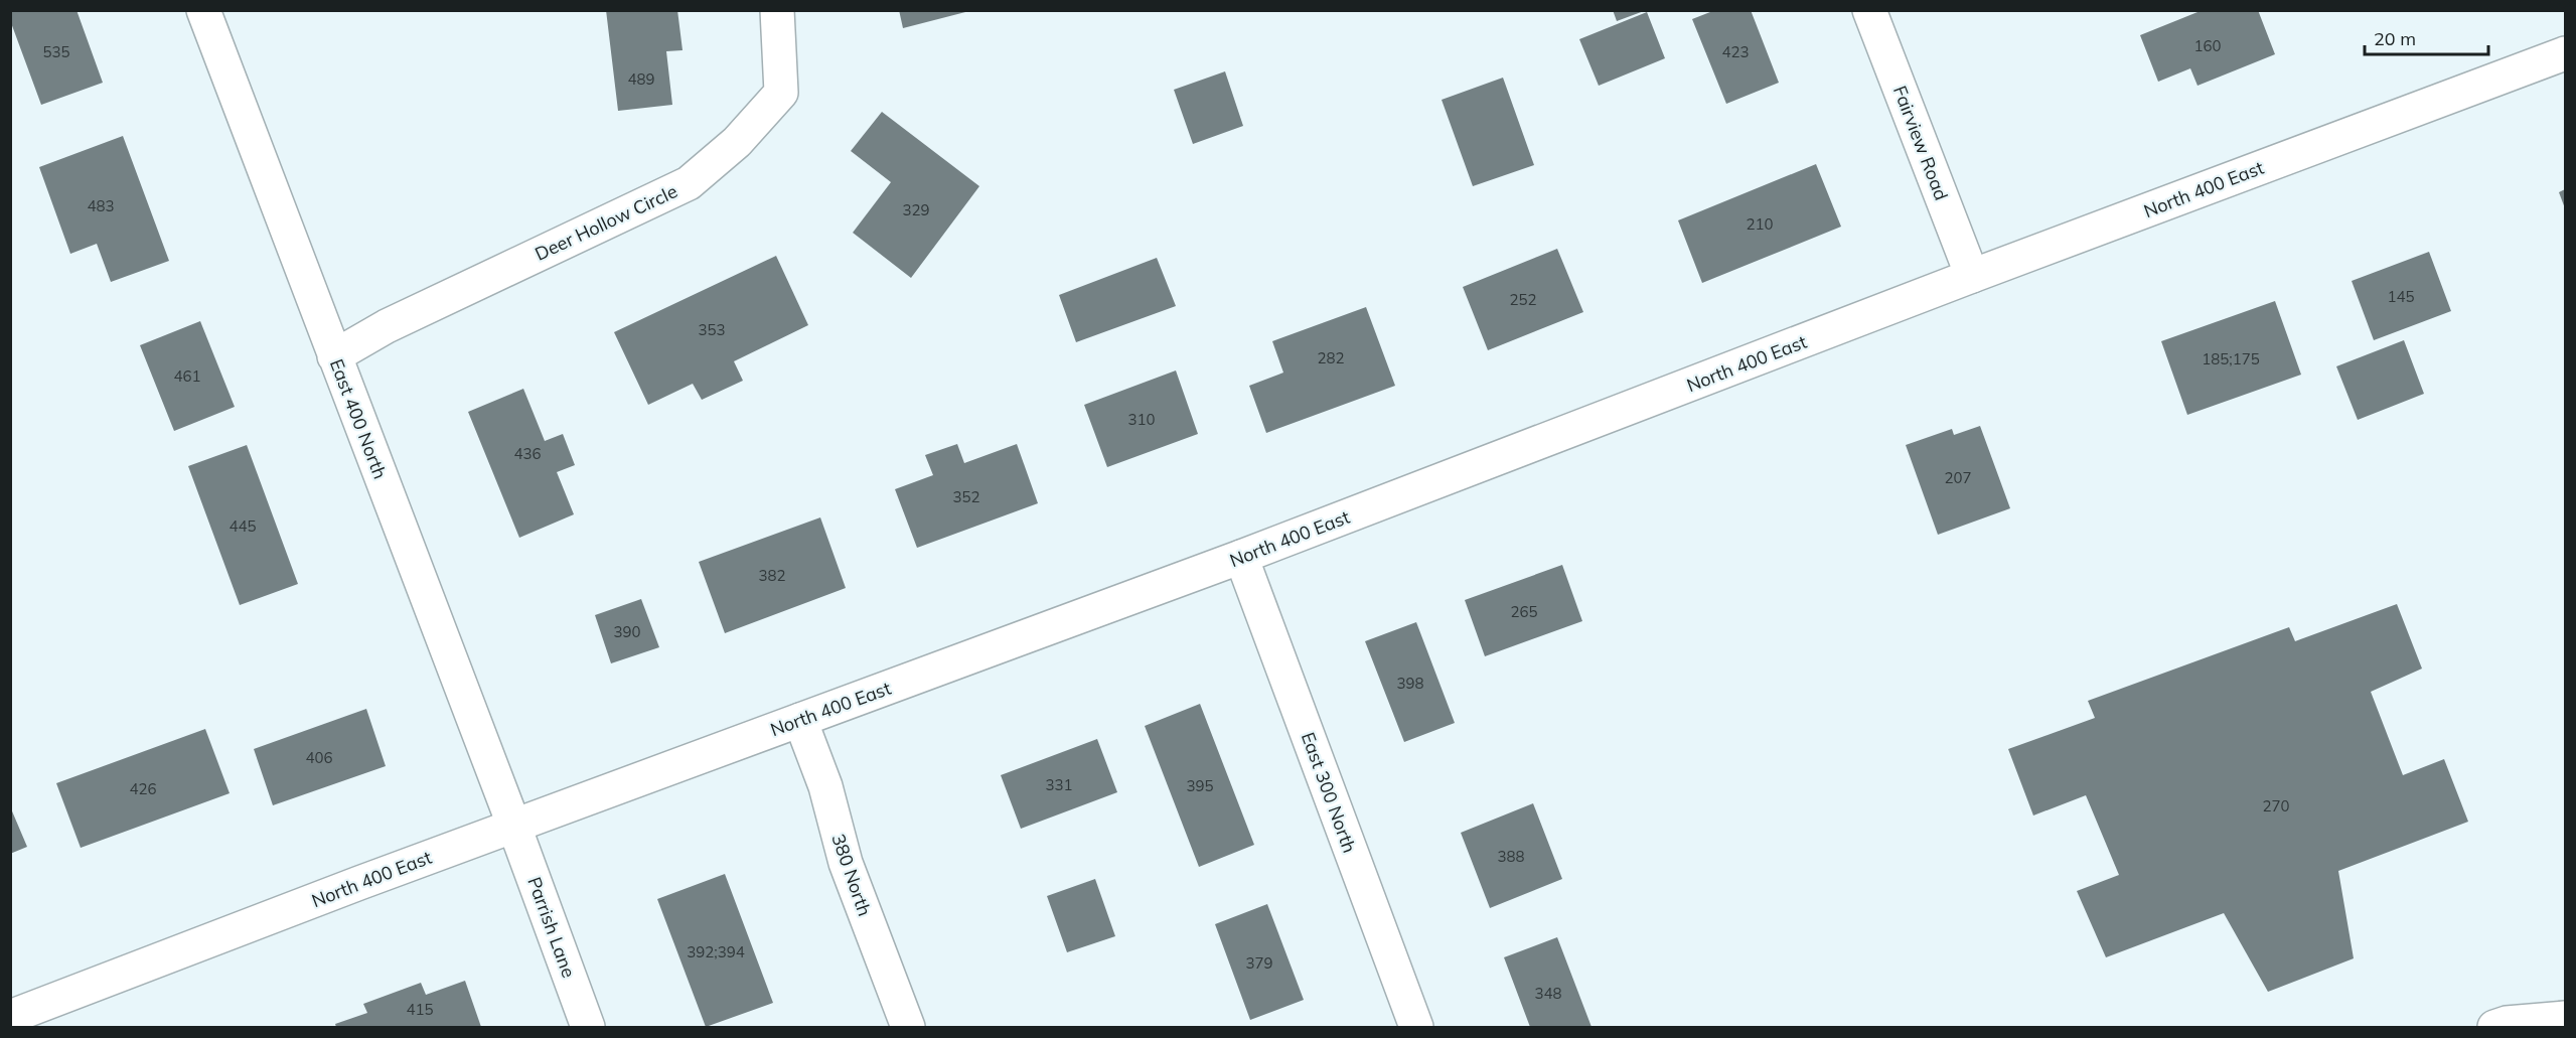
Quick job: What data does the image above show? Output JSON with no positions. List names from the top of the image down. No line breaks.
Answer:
{"streets":{"street":["Fairview Road","North 400 East","Deer Hollow Circle","East 400 North","East 300 North","380 North","Parrish Lane"]},"crossings":[["Fairview Road","North 400 East"],["North 400 East","East 400 North"],["North 400 East","East 300 North"],["North 400 East","380 North"],["North 400 East","Parrish Lane"],["Deer Hollow Circle","East 400 North"],["East 400 North","Parrish Lane"]],"house_numbers":["160","535","423","489","483","329","210","145","252","353","282","185;175","461","310","436","207","352","445","382","265","390","398","406","331","395","426","270","388","392;394","379","348","415"],"scale_bar":"20 m"}
